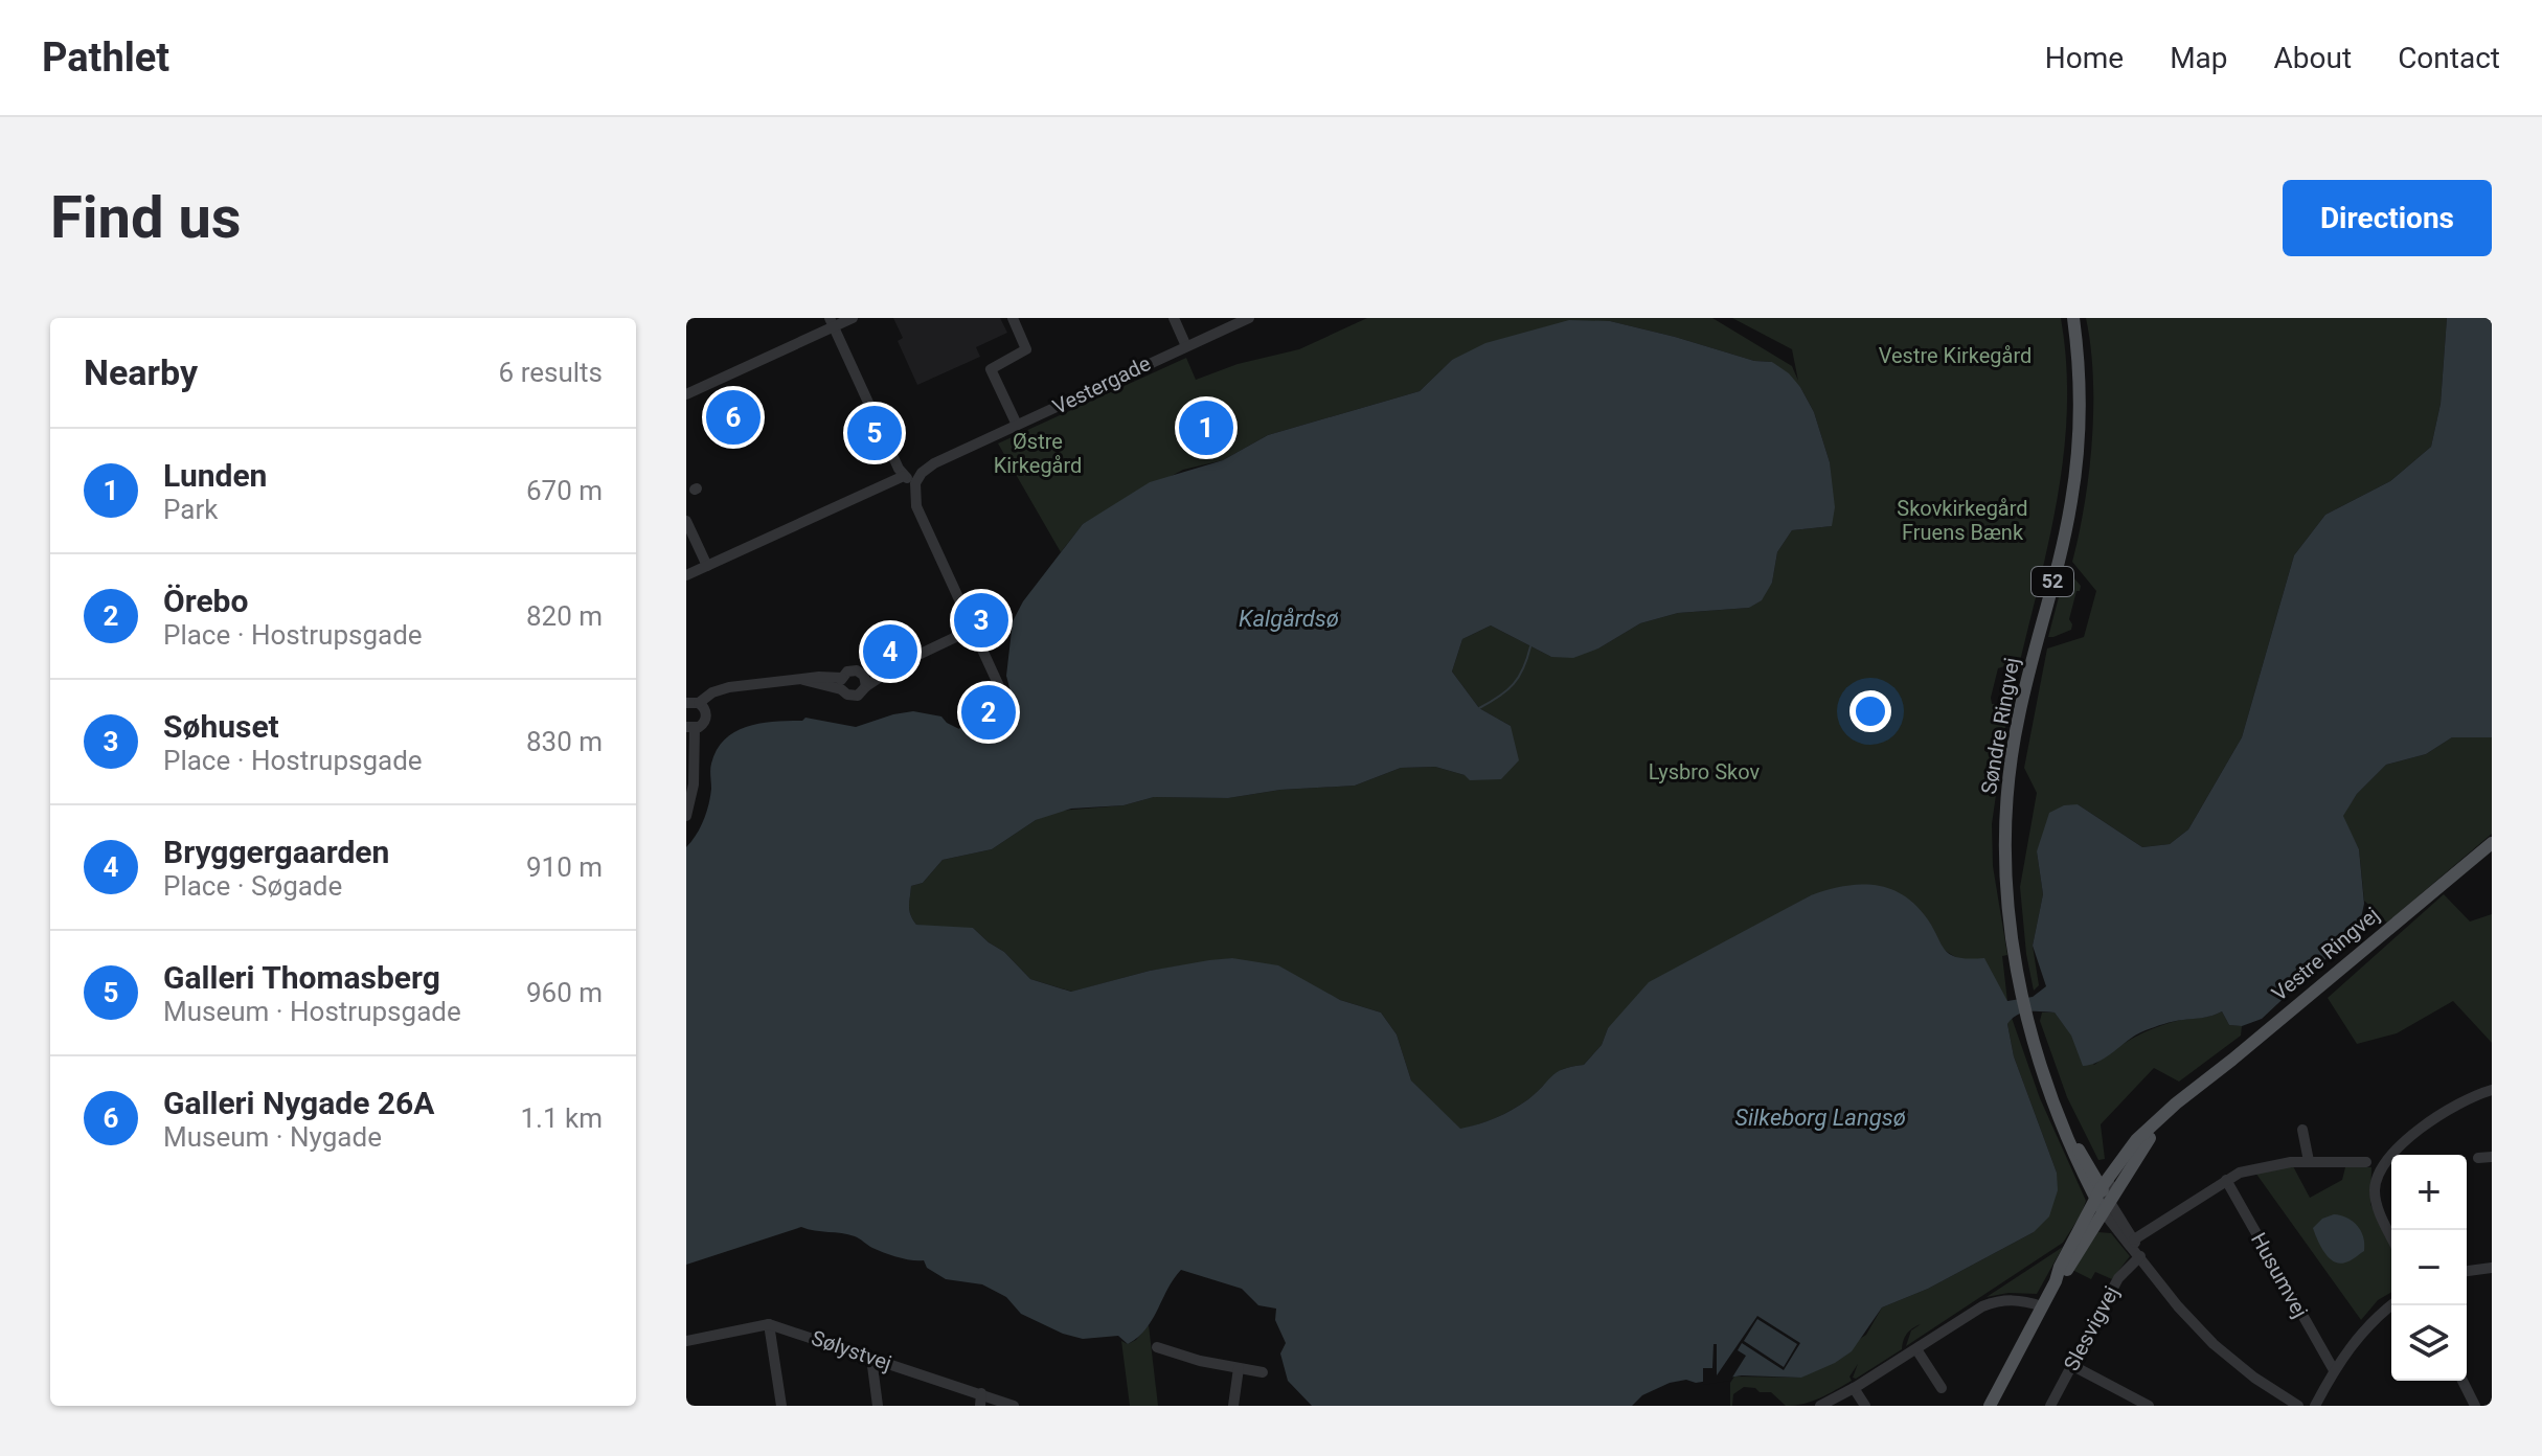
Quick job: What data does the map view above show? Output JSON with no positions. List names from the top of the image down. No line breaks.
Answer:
{"streets":{"main road":["52","Søndre Ringvej","Vestre Ringvej"],"street":["Vestergade","Husumvej","Slesvigvej","Sølystvej"]},"crossings":[["Søndre Ringvej","Vestre Ringvej"]],"water":["Kalgårdsø","Silkeborg Langsø"],"parks":["Vestre Kirkegård","Østre Kirkegård","Skovkirkegård Fruens Bænk","Lysbro Skov"],"page":{"header":"Pathlet","nav":["Home","Map","About","Contact"],"buttons":"Directions","title":"Find us","heading":["Nearby","6 results"],"pins":["6","1","5","3","4","2"],"list":[{"mark":"1","name":"Lunden","note":"Park","value":"670 m"},{"mark":"2","name":"Örebo","note":"Place · Hostrupsgade","value":"820 m"},{"mark":"3","name":"Søhuset","note":"Place · Hostrupsgade","value":"830 m"},{"mark":"4","name":"Bryggergaarden","note":"Place · Søgade","value":"910 m"},{"mark":"5","name":"Galleri Thomasberg","note":"Museum · Hostrupsgade","value":"960 m"},{"mark":"6","name":"Galleri Nygade 26A","note":"Museum · Nygade","value":"1.1 km"}],"map_buttons":["+","−"]}}
